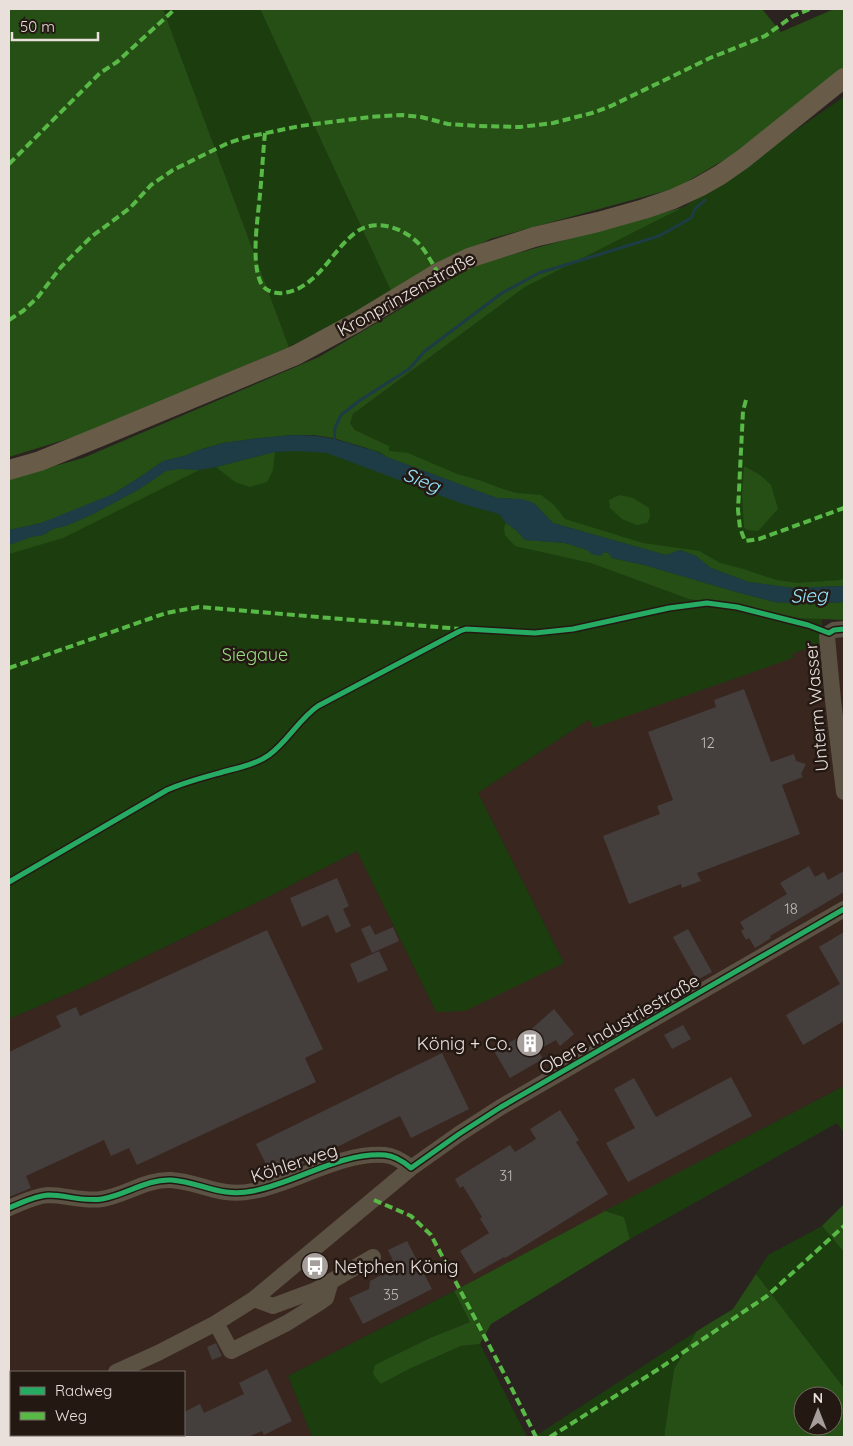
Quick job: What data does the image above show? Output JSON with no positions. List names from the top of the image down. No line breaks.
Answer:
{"streets":{"main road":["Kronprinzenstraße"],"street":["Unterm Wasser","Obere Industriestraße","Köhlerweg"]},"crossings":[["Obere Industriestraße","Köhlerweg"]],"water":["Sieg"],"parks":["Siegaue"],"places":{"building":["König + Co."],"bus stop":["Netphen König"]},"house_numbers":["12","18","31","35"],"legend":["Radweg","Weg"],"scale_bar":"50 m","north":"top"}
